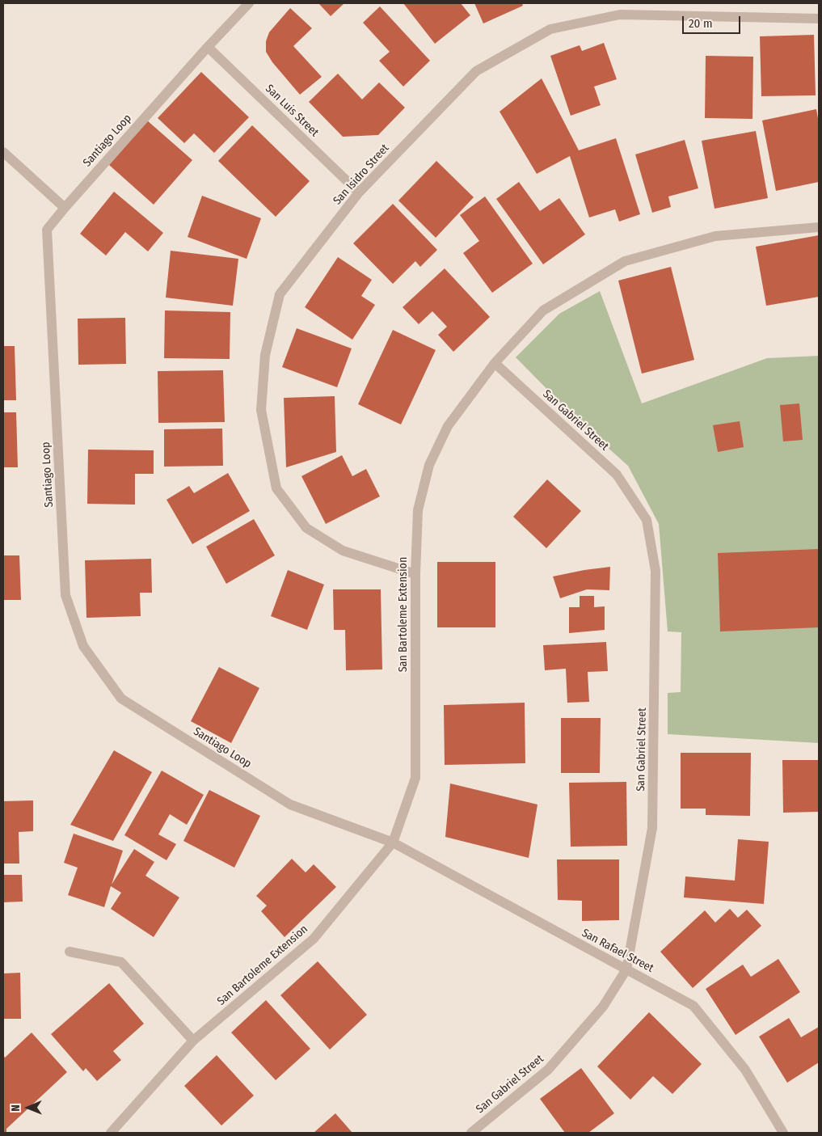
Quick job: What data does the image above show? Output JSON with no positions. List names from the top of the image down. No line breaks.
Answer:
{"streets":{"street":["San Luis Street","Santiago Loop","San Isidro Street","San Gabriel Street","San Bartoleme Extension","San Rafael Street"]},"crossings":[["San Luis Street","Santiago Loop"],["San Luis Street","San Isidro Street"],["Santiago Loop","San Bartoleme Extension"],["Santiago Loop","San Rafael Street"],["San Isidro Street","San Bartoleme Extension"],["San Gabriel Street","San Bartoleme Extension"],["San Gabriel Street","San Rafael Street"],["San Bartoleme Extension","San Rafael Street"]],"scale_bar":"20 m","north":"left"}
